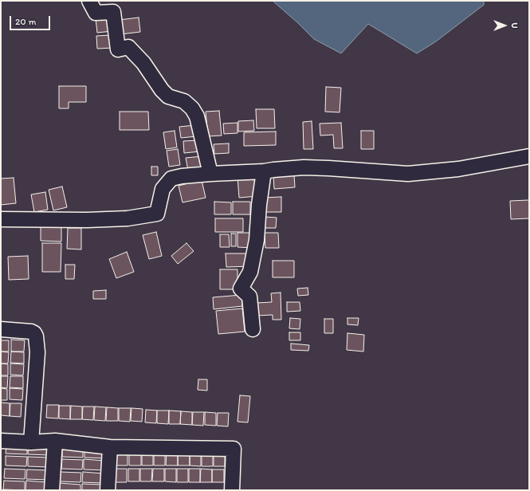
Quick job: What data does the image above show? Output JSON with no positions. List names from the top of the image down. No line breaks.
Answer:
{"scale_bar":"20 m","north":"right"}
